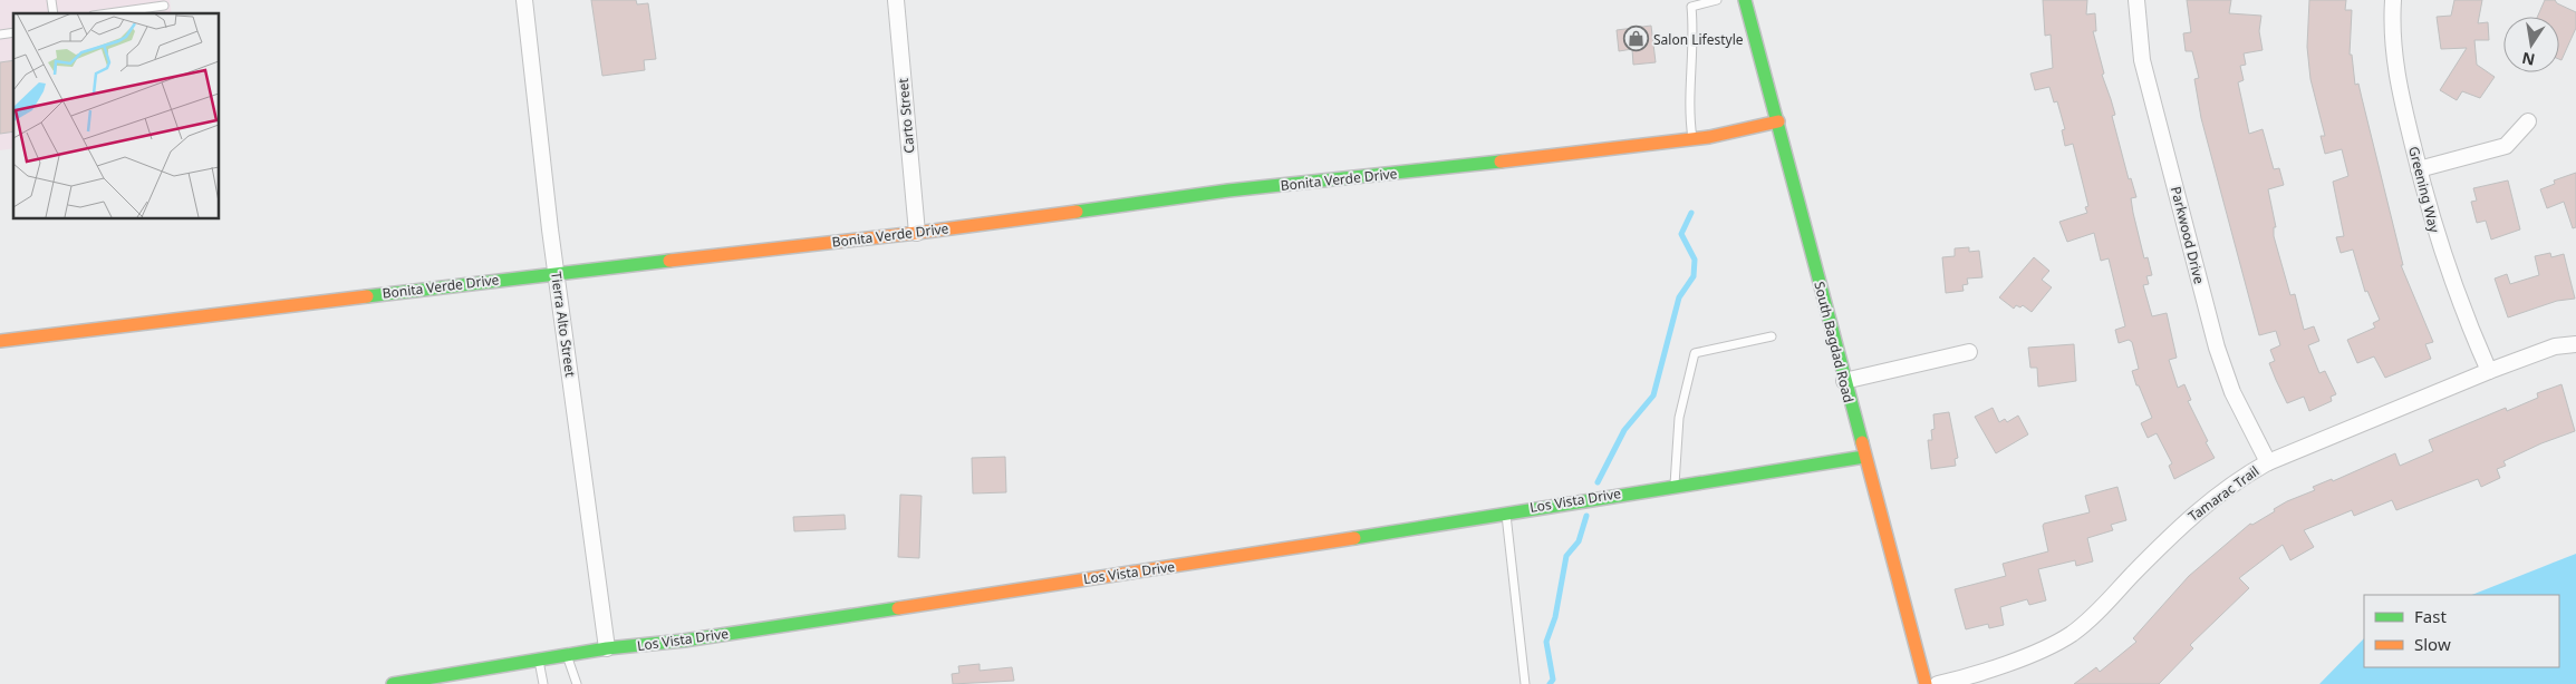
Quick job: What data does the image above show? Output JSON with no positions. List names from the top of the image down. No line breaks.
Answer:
{"streets":{"street":["Carto Street","Bonita Verde Drive","Greening Way","Parkwood Drive","Tierra Alto Street","South Bagdad Road","Tamarac Trail","Los Vista Drive"]},"crossings":[["Carto Street","Bonita Verde Drive"],["Bonita Verde Drive","Tierra Alto Street"],["Bonita Verde Drive","South Bagdad Road"],["Greening Way","Tamarac Trail"],["Parkwood Drive","Tamarac Trail"],["Tierra Alto Street","Los Vista Drive"],["South Bagdad Road","Los Vista Drive"]],"places":{"shop":["Salon Lifestyle"]},"legend":["Fast","Slow"],"north":"bottom"}
